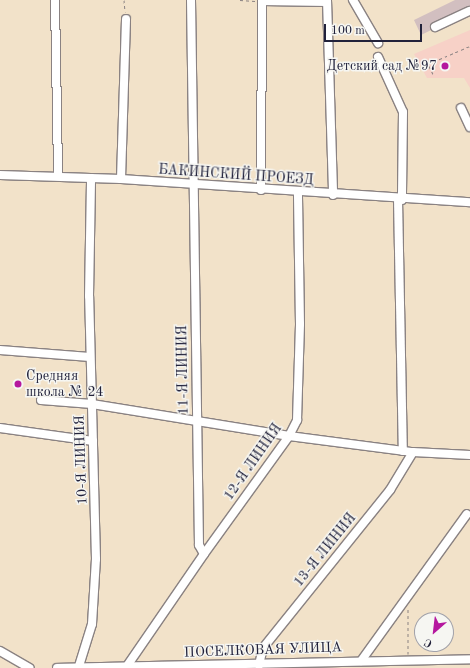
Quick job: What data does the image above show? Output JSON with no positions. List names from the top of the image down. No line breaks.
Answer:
{"streets":{"street":["БАКИНСКИЙ ПРОЕЗД","11-Я ЛИНИЯ","10-Я ЛИНИЯ","12-Я ЛИНИЯ","13-Я ЛИНИЯ","ПОСЕЛКОВАЯ УЛИЦА"]},"crossings":[["БАКИНСКИЙ ПРОЕЗД","11-Я ЛИНИЯ"],["БАКИНСКИЙ ПРОЕЗД","10-Я ЛИНИЯ"],["БАКИНСКИЙ ПРОЕЗД","12-Я ЛИНИЯ"],["11-Я ЛИНИЯ","12-Я ЛИНИЯ"],["10-Я ЛИНИЯ","ПОСЕЛКОВАЯ УЛИЦА"],["12-Я ЛИНИЯ","ПОСЕЛКОВАЯ УЛИЦА"],["13-Я ЛИНИЯ","ПОСЕЛКОВАЯ УЛИЦА"]],"places":["Детский сад №97","Средняя школа № 24"],"scale_bar":"100 m","north":"bottom left"}
